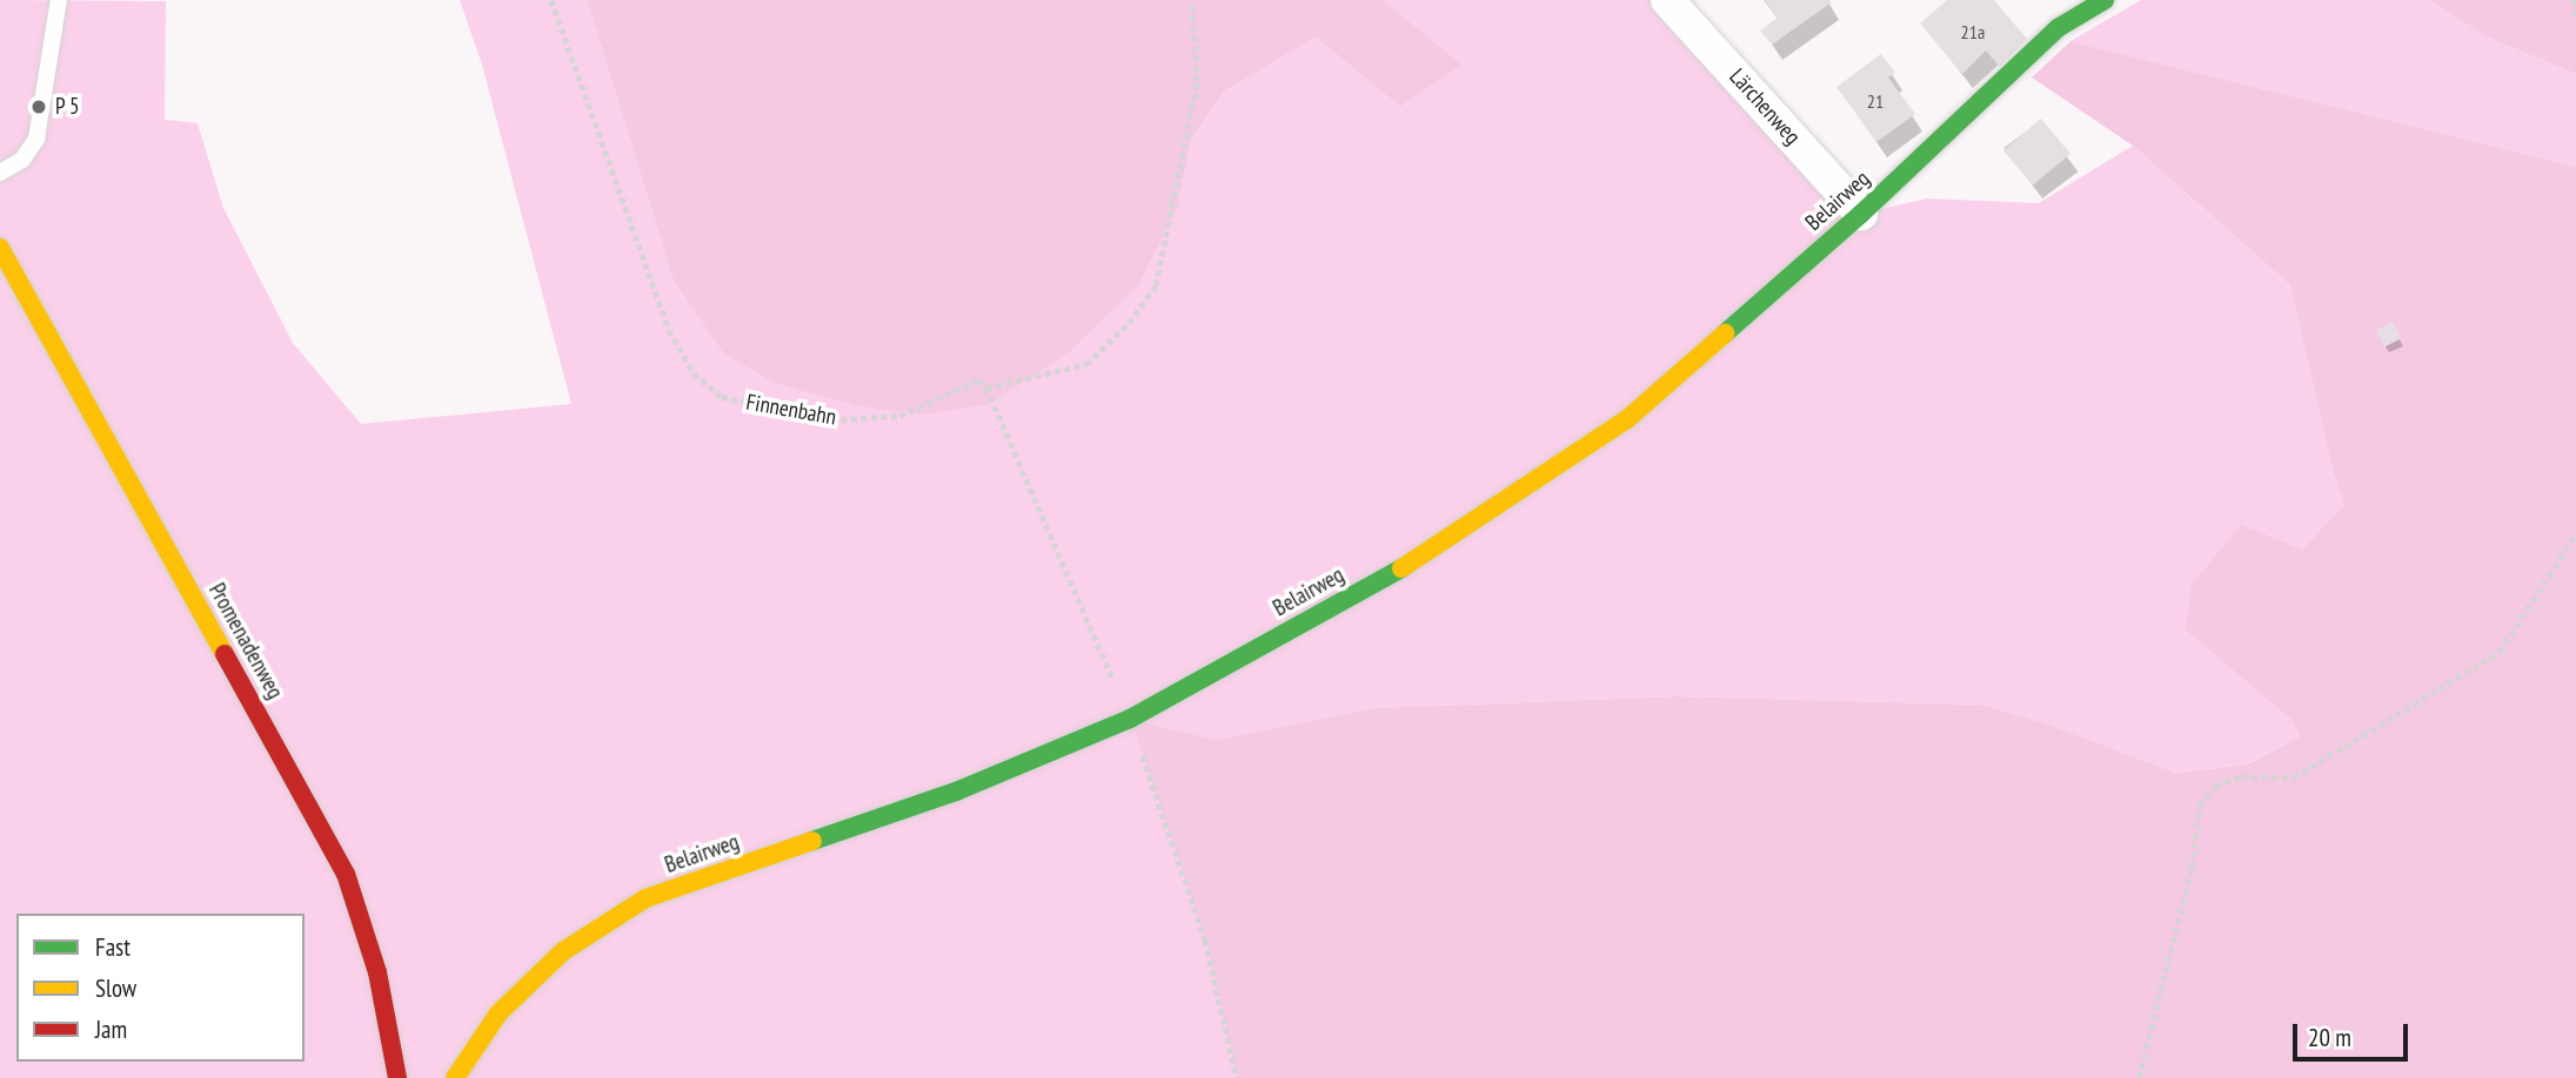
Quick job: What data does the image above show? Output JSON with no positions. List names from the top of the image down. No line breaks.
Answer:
{"streets":{"street":["Lärchenweg","Belairweg","Promenadenweg"],"path":["Finnenbahn"]},"crossings":[["Lärchenweg","Belairweg"]],"places":["P 5"],"house_numbers":["21a","21"],"legend":["Fast","Slow","Jam"],"scale_bar":"20 m"}
